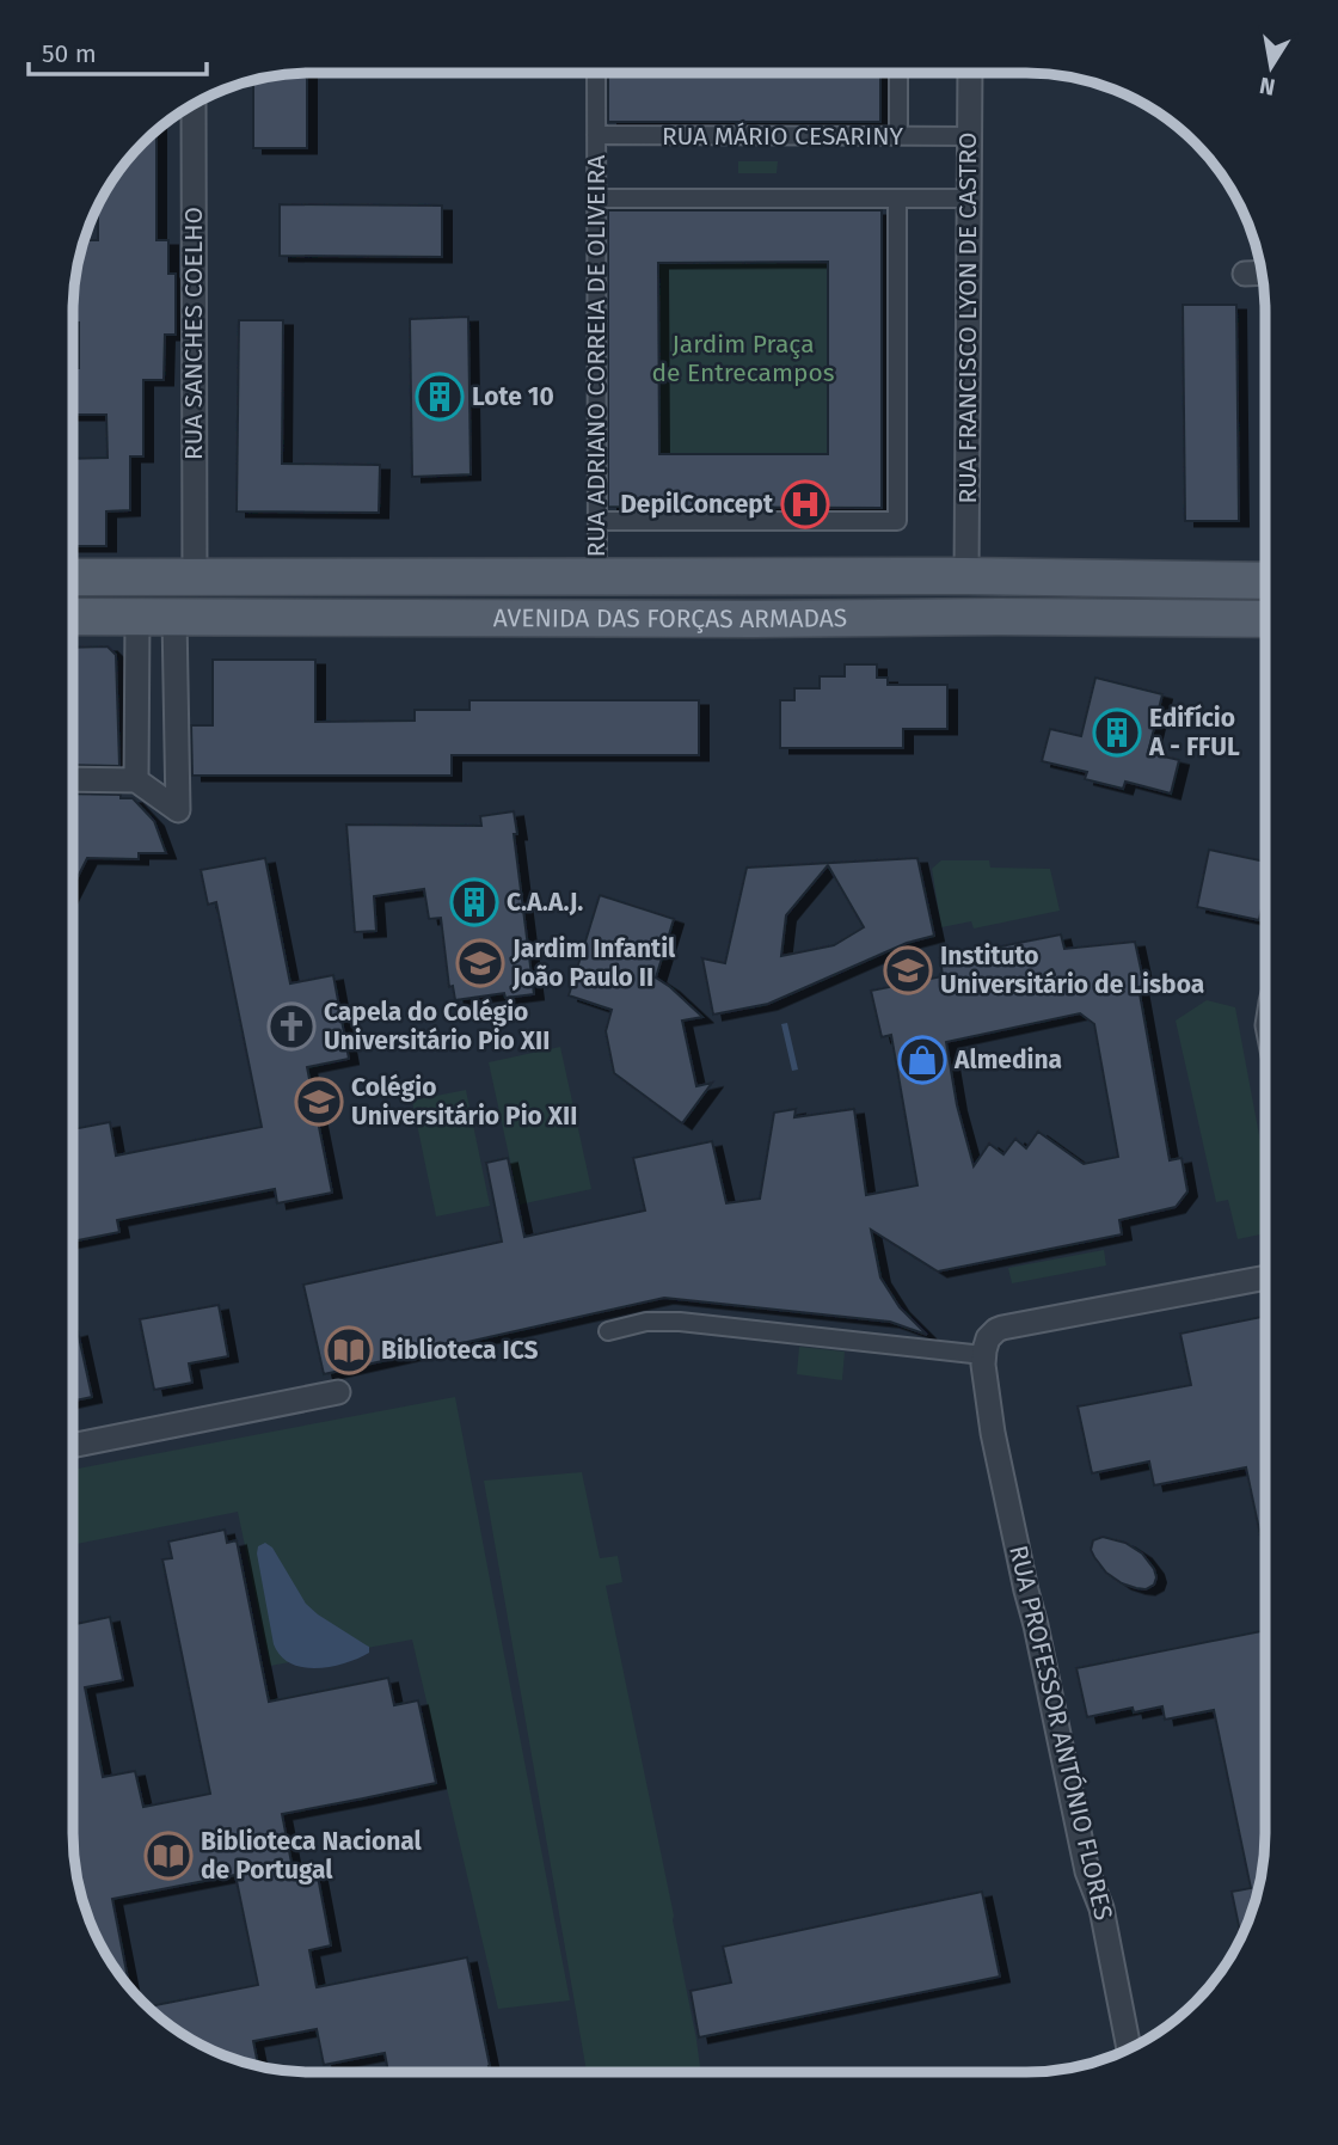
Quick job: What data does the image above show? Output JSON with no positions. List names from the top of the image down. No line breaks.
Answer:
{"streets":{"main road":["AVENIDA DAS FORÇAS ARMADAS"],"street":["RUA MÁRIO CESARINY","RUA FRANCISCO LYON DE CASTRO","RUA SANCHES COELHO","RUA ADRIANO CORREIA DE OLIVEIRA","RUA PROFESSOR ANTÓNIO FLORES"]},"crossings":[["RUA MÁRIO CESARINY","RUA FRANCISCO LYON DE CASTRO"],["RUA MÁRIO CESARINY","RUA ADRIANO CORREIA DE OLIVEIRA"],["RUA FRANCISCO LYON DE CASTRO","AVENIDA DAS FORÇAS ARMADAS"],["RUA SANCHES COELHO","AVENIDA DAS FORÇAS ARMADAS"],["RUA ADRIANO CORREIA DE OLIVEIRA","AVENIDA DAS FORÇAS ARMADAS"]],"parks":["Jardim Praça de Entrecampos"],"places":{"building":["Lote 10","Edifício A - FFUL","C.A.A.J."],"hospital":["DepilConcept"],"school or university":["Jardim Infantil João Paulo II","Instituto Universitário de Lisboa","Colégio Universitário Pio XII"],"church":["Capela do Colégio Universitário Pio XII"],"shop":["Almedina"],"library":["Biblioteca ICS","Biblioteca Nacional de Portugal"]},"scale_bar":"50 m","north":"bottom"}
